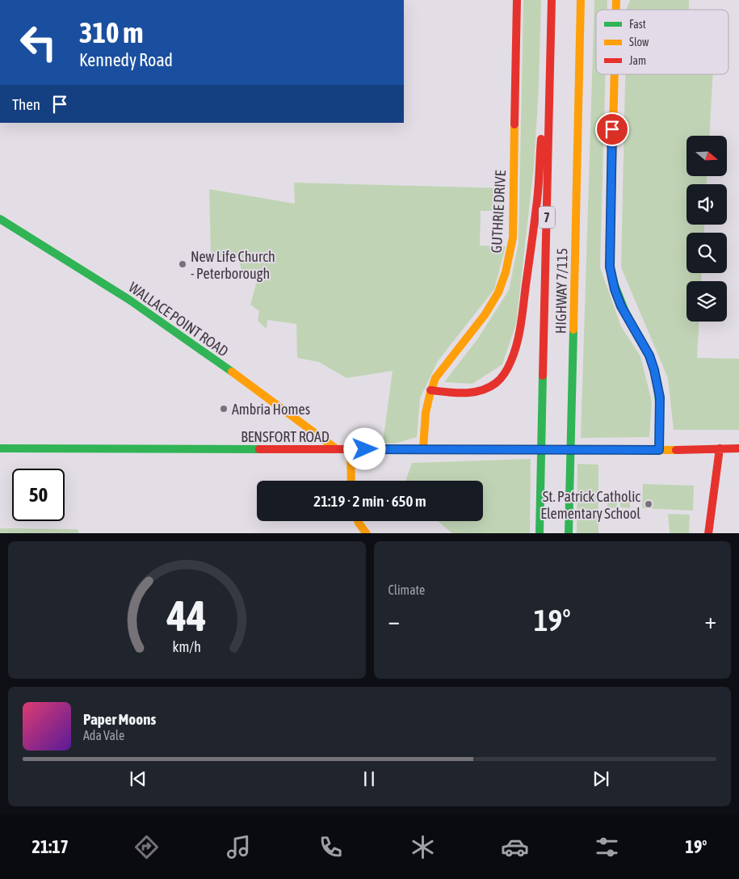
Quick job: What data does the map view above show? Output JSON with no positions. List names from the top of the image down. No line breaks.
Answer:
{"streets":{"main road":["GUTHRIE DRIVE","7","HIGHWAY 7/115","WALLACE POINT ROAD","BENSFORT ROAD"]},"crossings":[["GUTHRIE DRIVE","BENSFORT ROAD"],["WALLACE POINT ROAD","BENSFORT ROAD"]],"places":["New Life Church - Peterborough","Ambria Homes","St. Patrick Catholic Elementary School"],"legend":["Fast","Slow","Jam"],"north":"right","page":{"turn":["310 m","Kennedy Road"],"then":"Then","limit":"50","trip":"21:19 · 2 min · 650 m","tile":"Climate","heat":["−","19°","+"],"song":["Paper Moons","Ada Vale"],"tabs":["21:17","19°"],"gauge":["44","km/h"]}}
